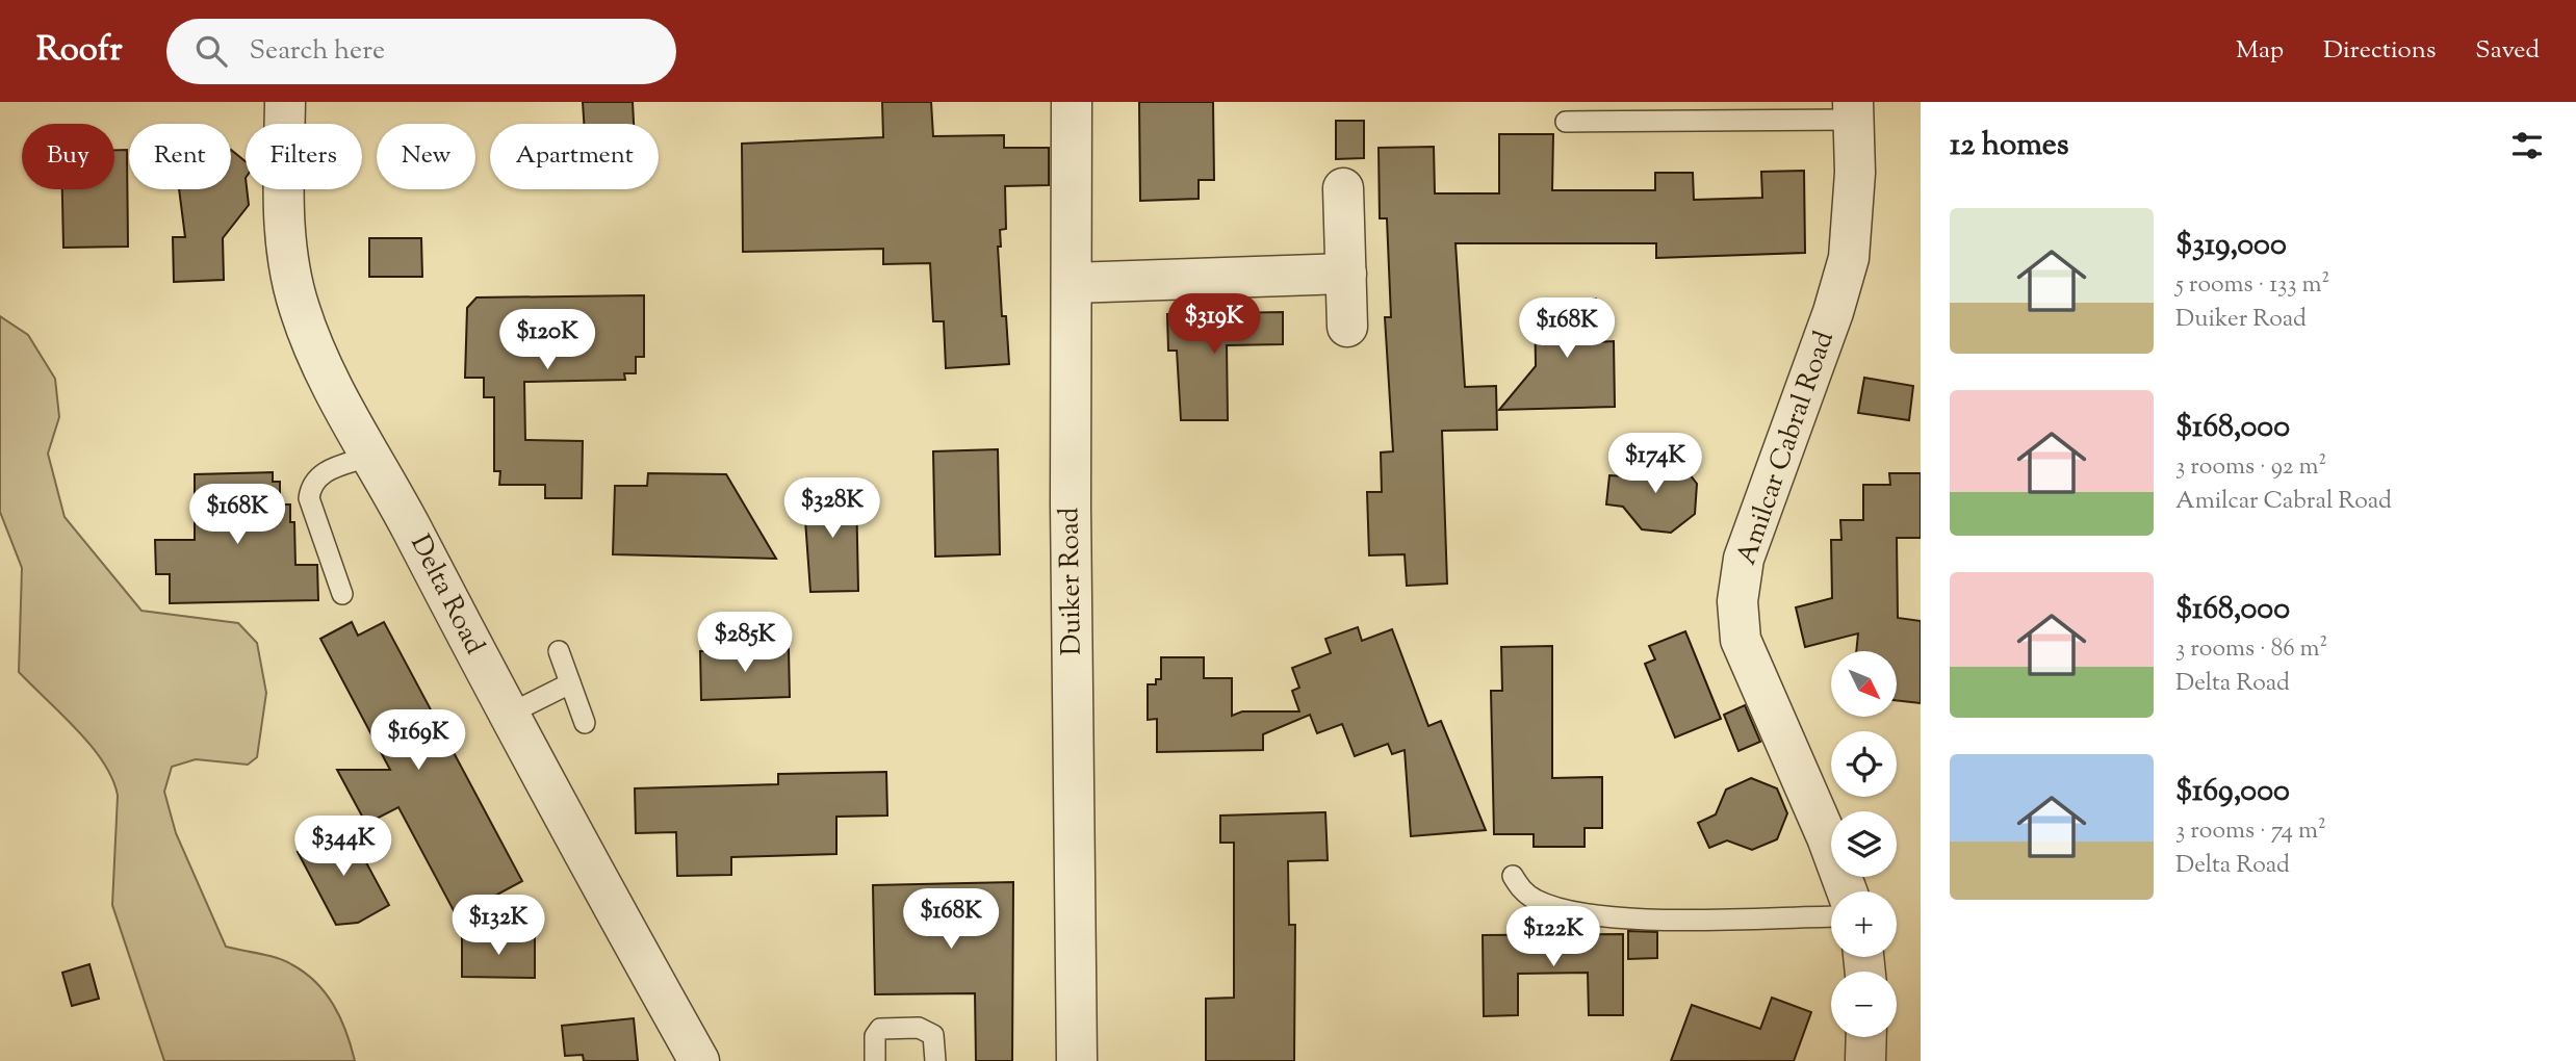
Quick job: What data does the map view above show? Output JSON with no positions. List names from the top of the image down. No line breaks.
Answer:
{"streets":{"street":["Amilcar Cabral Road","Duiker Road","Delta Road"]},"north":"bottom right","page":{"header":"Roofr","search":"Search here","nav":["Map","Directions","Saved"],"heading":"12 homes","chip":["Buy","Rent","Filters","New","Apartment"],"list":[{"name":"$319,000","note":"5 rooms · 133 m² · Duiker Road"},{"name":"$168,000","note":"3 rooms · 92 m² · Amilcar Cabral Road"},{"name":"$168,000","note":"3 rooms · 86 m² · Delta Road"},{"name":"$169,000","note":"3 rooms · 74 m² · Delta Road"}],"price":["$319K","$168K","$120K","$174K","$328K","$168K","$285K","$169K","$344K","$168K","$132K","$122K"],"map_buttons":["+","−"]}}
